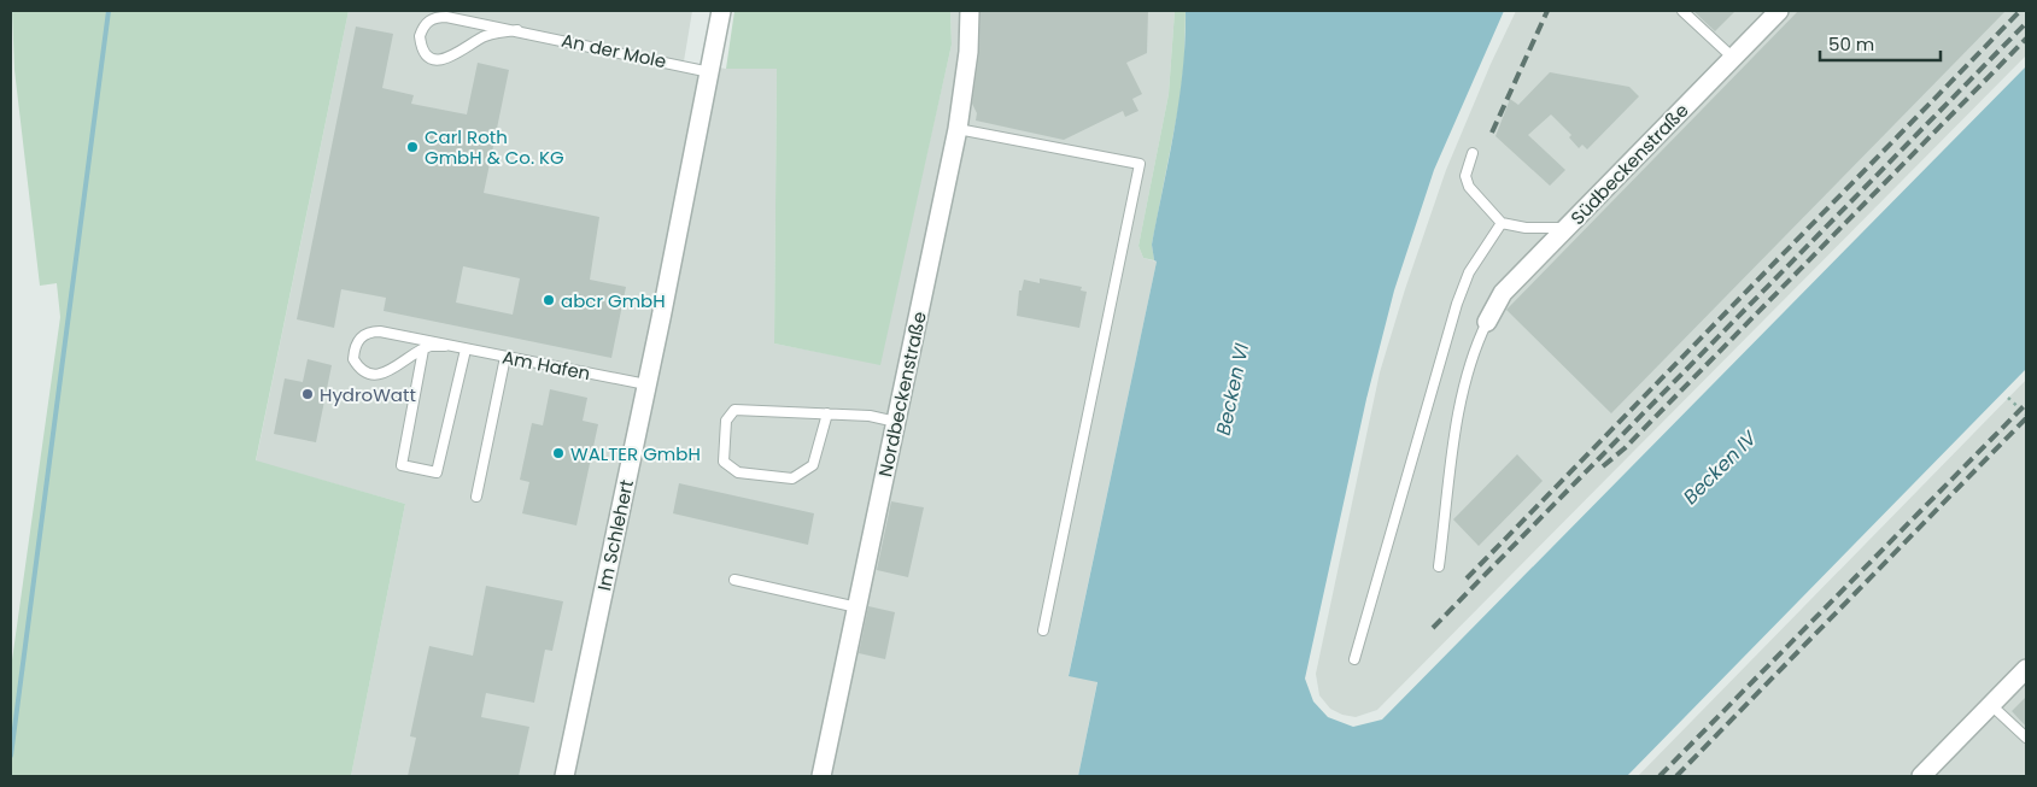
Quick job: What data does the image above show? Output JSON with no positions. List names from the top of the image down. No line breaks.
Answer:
{"streets":{"street":["Südbeckenstraße","Nordbeckenstraße","Im Schlehert"],"lane":["An der Mole","Am Hafen"]},"crossings":[["An der Mole","Im Schlehert"],["Am Hafen","Im Schlehert"]],"water":["Becken VI","Becken IV"],"places":["Carl Roth GmbH & Co. KG","abcr GmbH","HydroWatt","WALTER GmbH"],"scale_bar":"50 m"}
